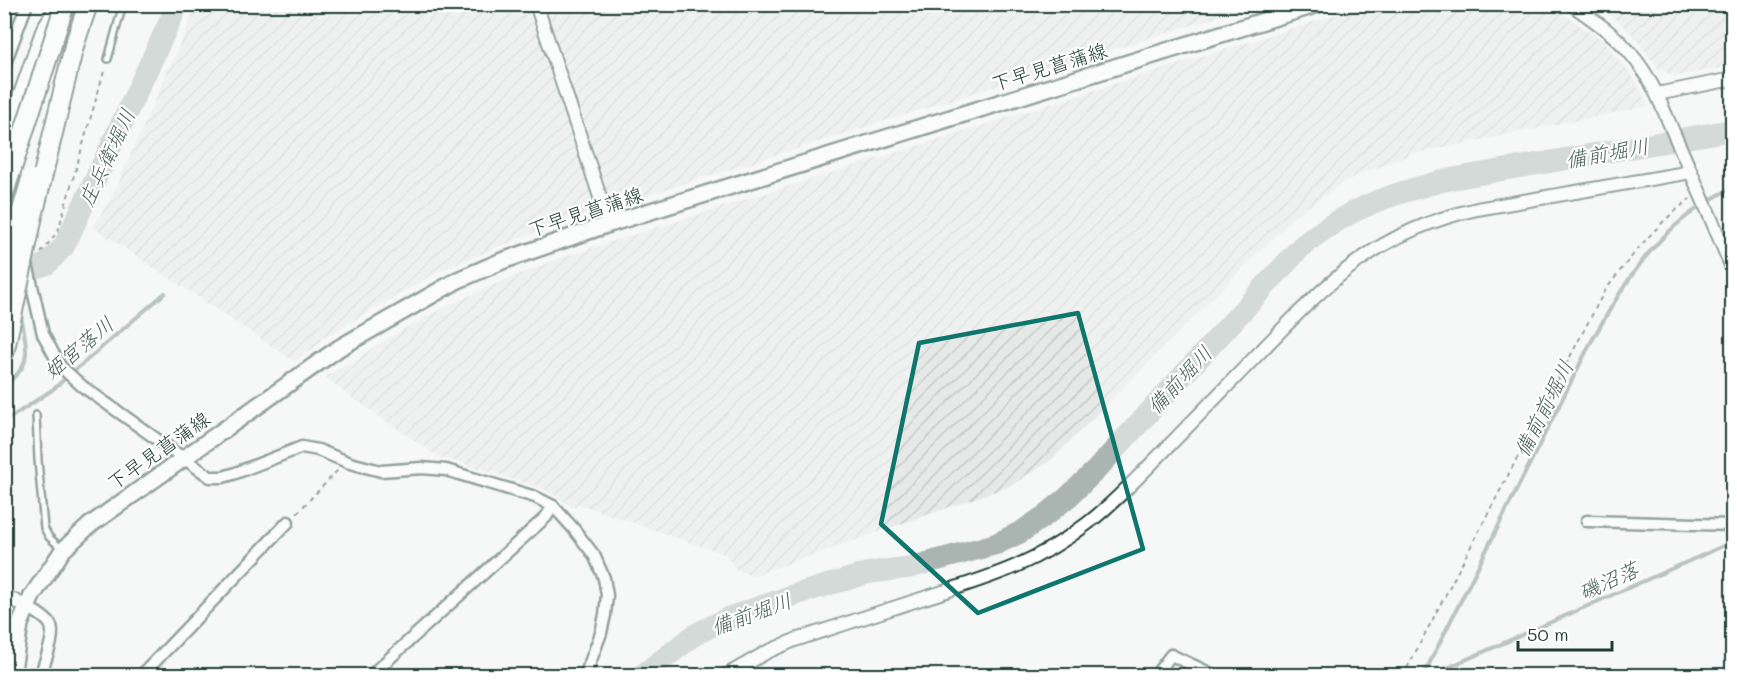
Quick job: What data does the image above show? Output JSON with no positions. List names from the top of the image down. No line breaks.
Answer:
{"streets":{"main road":["下早見菖蒲線"]},"water":["備前堀川","庄兵衛堀川","姫宮落川","備前前堀川","磯沼落"],"scale_bar":"50 m"}
